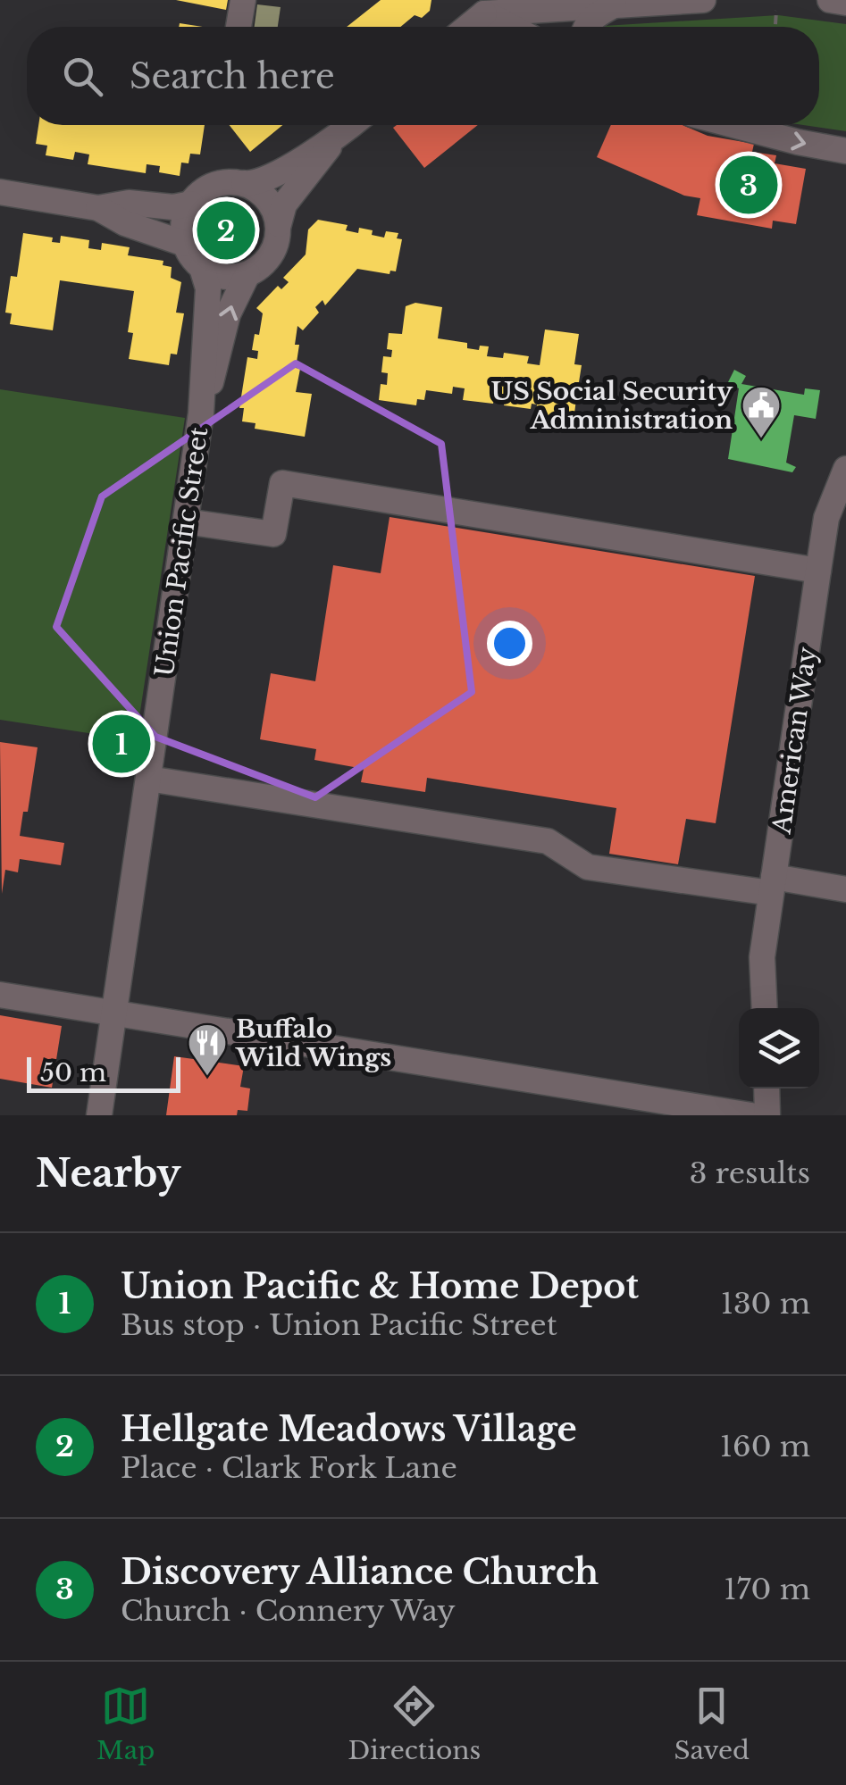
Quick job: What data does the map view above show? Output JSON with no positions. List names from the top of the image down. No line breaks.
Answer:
{"streets":{"street":["Union Pacific Street","American Way"]},"places":{"public building":["US Social Security Administration"],"restaurant":["Buffalo Wild Wings"]},"scale_bar":"50 m","page":{"search":"Search here","pins":["3","2","1"],"scale":"50 m","heading":["Nearby","3 results"],"list":[{"mark":"1","name":"Union Pacific & Home Depot","note":"Bus stop · Union Pacific Street","value":"130 m"},{"mark":"2","name":"Hellgate Meadows Village","note":"Place · Clark Fork Lane","value":"160 m"},{"mark":"3","name":"Discovery Alliance Church","note":"Church · Connery Way","value":"170 m"}],"nav":["Map","Directions","Saved"]}}
